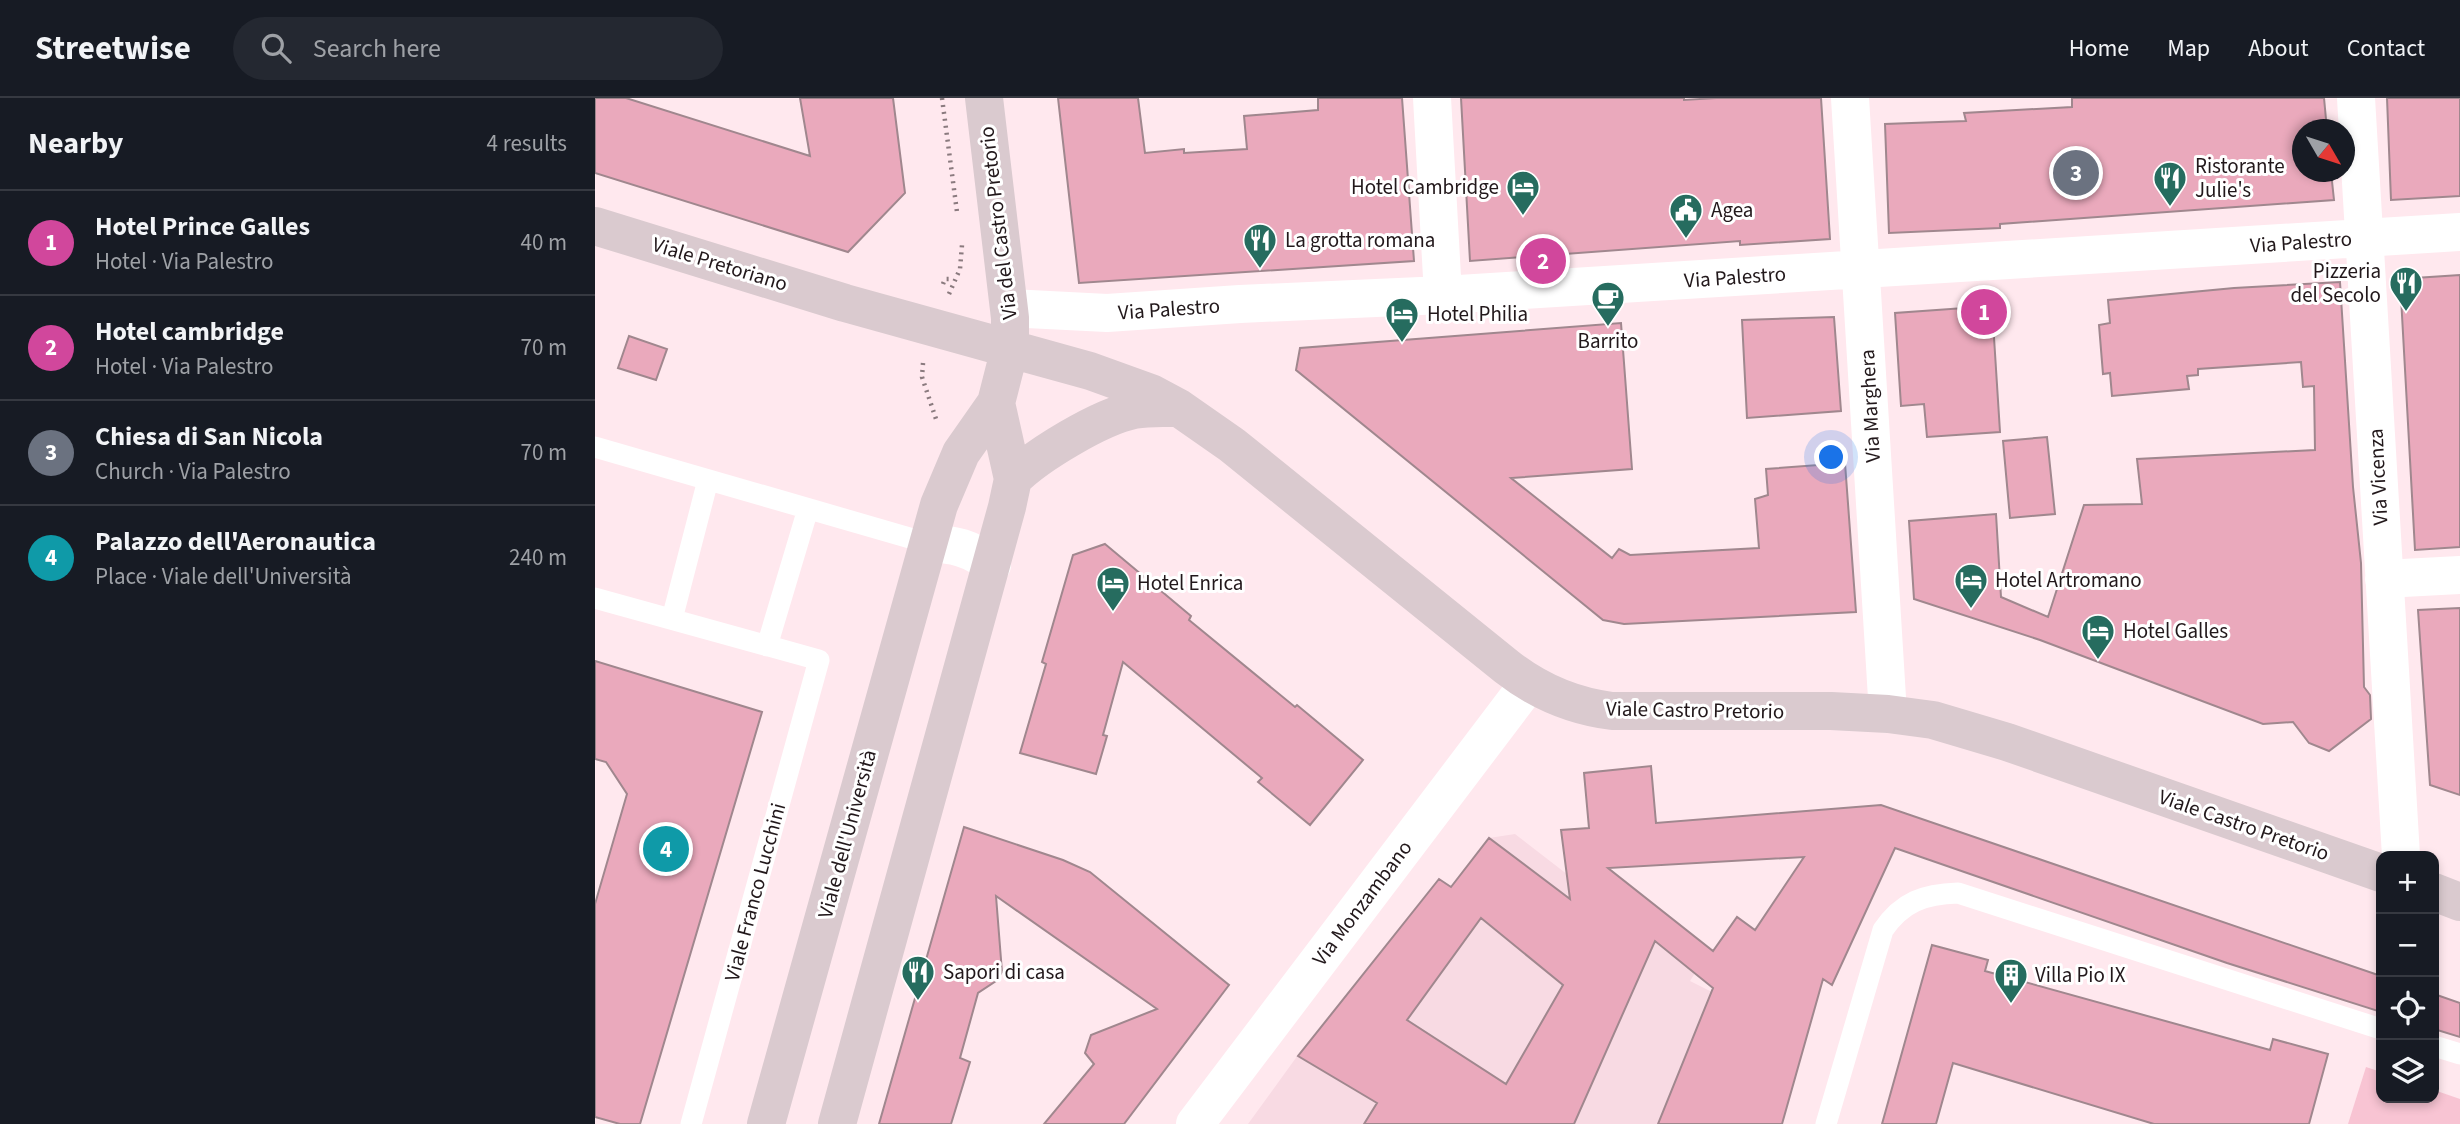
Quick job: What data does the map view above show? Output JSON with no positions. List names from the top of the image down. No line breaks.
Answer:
{"streets":{"street":["Via del Castro Pretorio","Via Palestro","Viale Pretoriano","Via Marghera","Via Vicenza","Viale Castro Pretorio","Viale dell'Università","Via Monzambano"],"lane":["Viale Franco Lucchini"]},"crossings":[["Via del Castro Pretorio","Via Palestro"],["Via del Castro Pretorio","Viale Castro Pretorio"],["Via del Castro Pretorio","Viale dell'Università"],["Via Palestro","Via Marghera"],["Via Palestro","Via Vicenza"],["Viale Pretoriano","Viale Castro Pretorio"],["Via Marghera","Viale Castro Pretorio"],["Viale Castro Pretorio","Viale dell'Università"],["Viale Castro Pretorio","Via Monzambano"]],"places":{"restaurant":["Ristorante Julie's","La grotta romana","Pizzeria del Secolo","Sapori di casa"],"hotel":["Hotel Cambridge","Hotel Philia","Hotel Artromano","Hotel Enrica","Hotel Galles"],"public building":["Agea"],"cafe":["Barrito"],"building":["Villa Pio IX"]},"north":"bottom right","page":{"header":"Streetwise","search":"Search here","nav":["Home","Map","About","Contact"],"heading":["Nearby","4 results"],"pins":["3","2","1","4"],"list":[{"mark":"1","name":"Hotel Prince Galles","note":"Hotel · Via Palestro","value":"40 m"},{"mark":"2","name":"Hotel cambridge","note":"Hotel · Via Palestro","value":"70 m"},{"mark":"3","name":"Chiesa di San Nicola","note":"Church · Via Palestro","value":"70 m"},{"mark":"4","name":"Palazzo dell'Aeronautica","note":"Place · Viale dell'Università","value":"240 m"}],"map_buttons":["+","−"]}}
